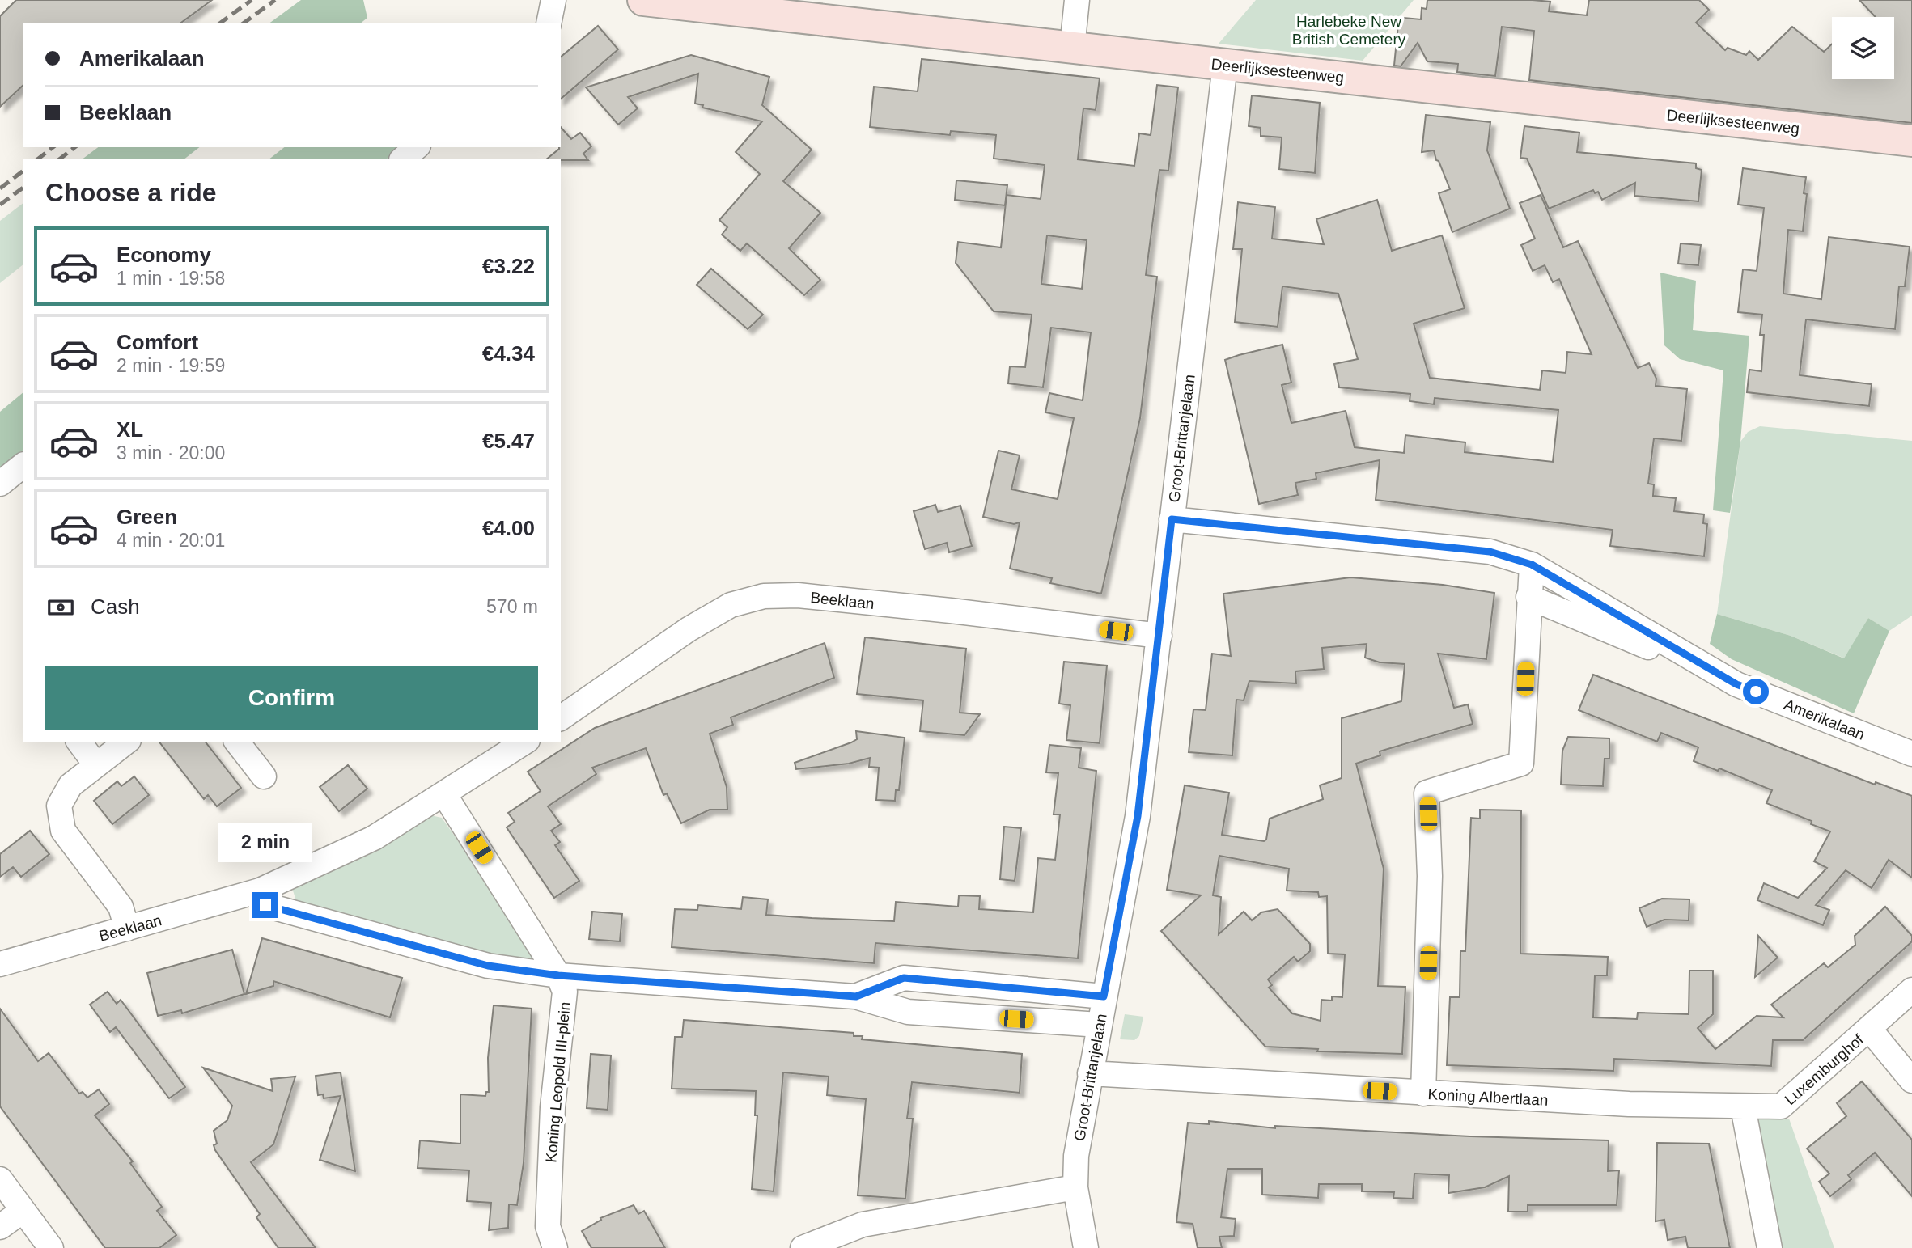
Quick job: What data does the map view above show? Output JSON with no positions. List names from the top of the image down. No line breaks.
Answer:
{"streets":{"main road":["Deerlijksesteenweg"],"street":["Groot-Brittanjelaan","Beeklaan","Amerikalaan","Luxemburghof","Koning Leopold III-plein","Koning Albertlaan"]},"crossings":[["Deerlijksesteenweg","Groot-Brittanjelaan"],["Groot-Brittanjelaan","Beeklaan"],["Groot-Brittanjelaan","Amerikalaan"],["Groot-Brittanjelaan","Koning Albertlaan"],["Luxemburghof","Koning Albertlaan"]],"parks":["Harlebeke New British Cemetery"],"page":{"banner":["Amerikalaan","Beeklaan"],"heading":"Choose a ride","list":[{"name":"Economy","note":"1 min · 19:58","value":"€3.22"},{"name":"Comfort","note":"2 min · 19:59","value":"€4.34"},{"name":"XL","note":"3 min · 20:00","value":"€5.47"},{"name":"Green","note":"4 min · 20:01","value":"€4.00"}],"pay":["Cash","570 m"],"buttons":"Confirm","bubble":"2 min"}}
